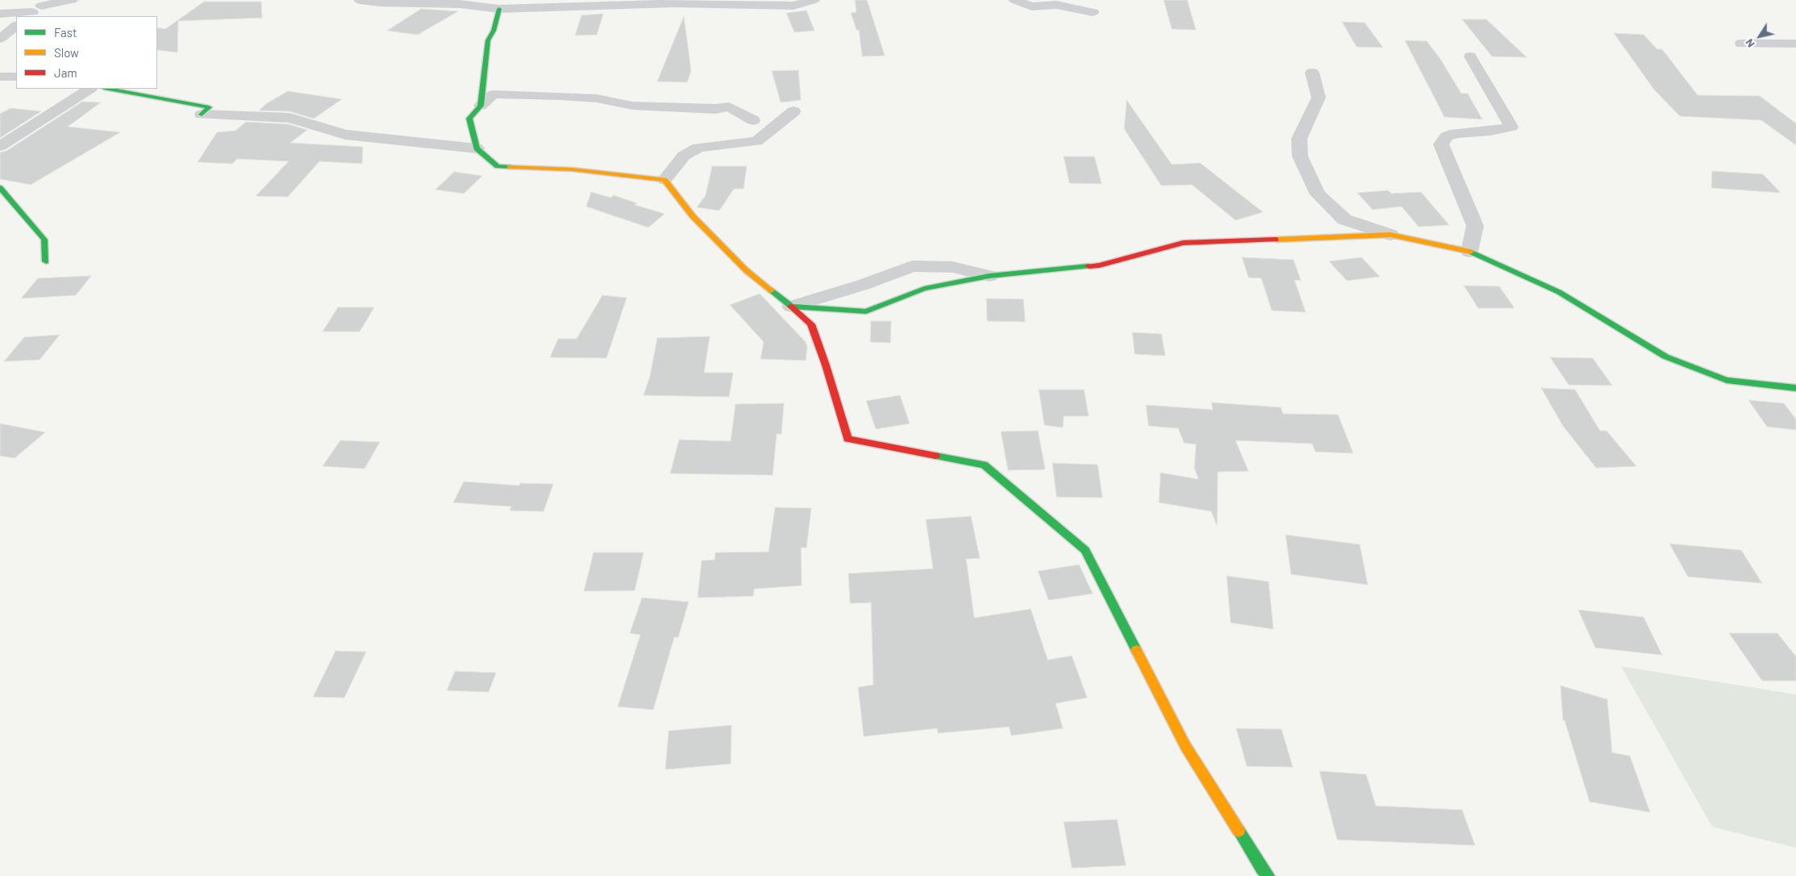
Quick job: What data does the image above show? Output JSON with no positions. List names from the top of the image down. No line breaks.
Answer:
{"legend":["Fast","Slow","Jam"],"north":"bottom left"}
